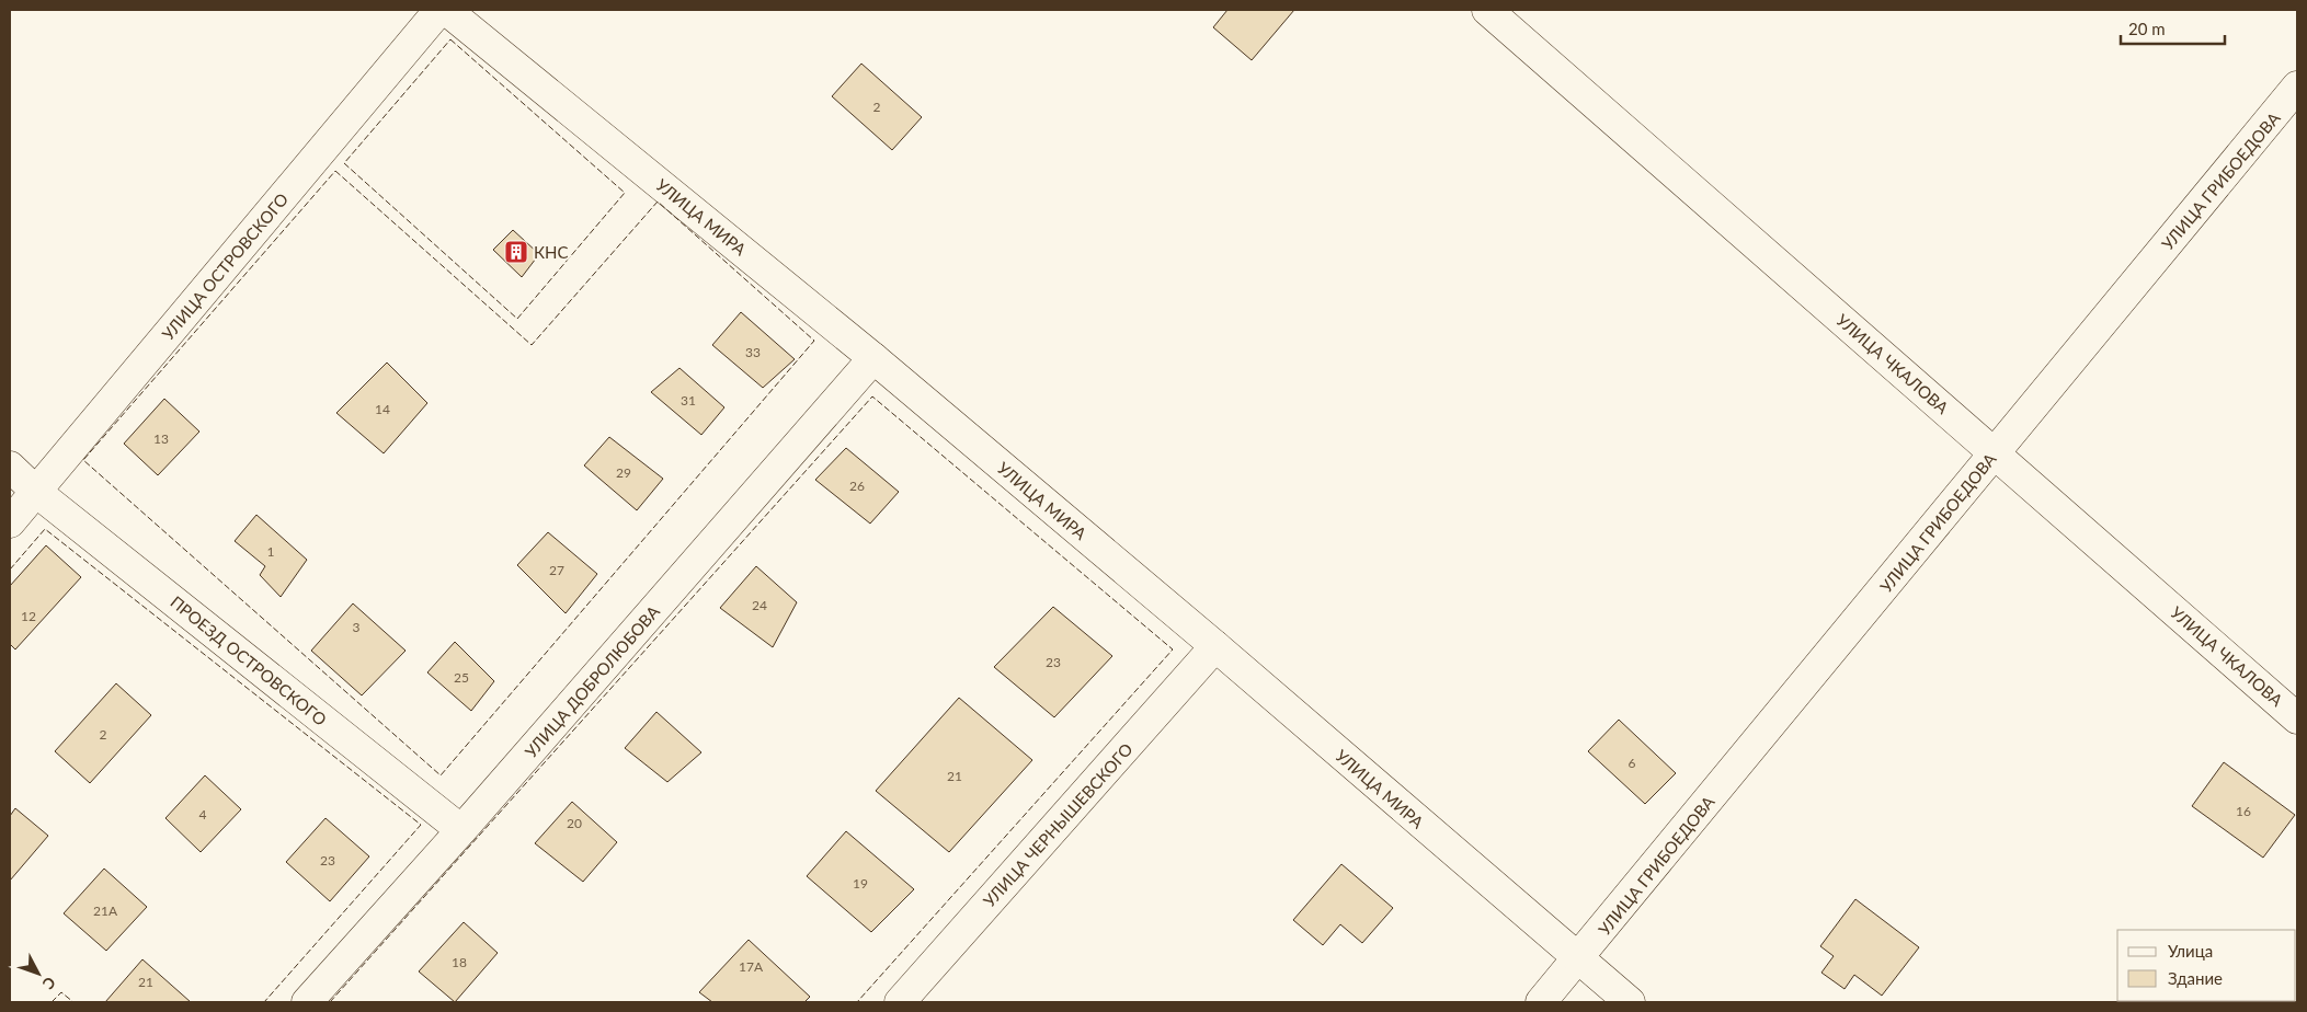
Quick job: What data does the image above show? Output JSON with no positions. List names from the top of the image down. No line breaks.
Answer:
{"streets":{"street":["УЛИЦА ГРИБОЕДОВА","УЛИЦА МИРА","УЛИЦА ОСТРОВСКОГО","УЛИЦА ЧКАЛОВА","ПРОЕЗД ОСТРОВСКОГО","УЛИЦА ДОБРОЛЮБОВА","УЛИЦА ЧЕРНЫШЕВСКОГО"]},"crossings":[["УЛИЦА ГРИБОЕДОВА","УЛИЦА МИРА"],["УЛИЦА ГРИБОЕДОВА","УЛИЦА ЧКАЛОВА"],["УЛИЦА МИРА","УЛИЦА ДОБРОЛЮБОВА"],["УЛИЦА МИРА","УЛИЦА ЧЕРНЫШЕВСКОГО"],["УЛИЦА ОСТРОВСКОГО","ПРОЕЗД ОСТРОВСКОГО"],["ПРОЕЗД ОСТРОВСКОГО","УЛИЦА ДОБРОЛЮБОВА"]],"places":{"building":["КНС"]},"house_numbers":["2","33","31","14","13","29","26","1","27","24","12","3","23","25","2","6","21","16","4","20","23","19","21А","18","17А","21"],"legend":["Улица","Здание"],"scale_bar":"20 m","north":"bottom right"}
